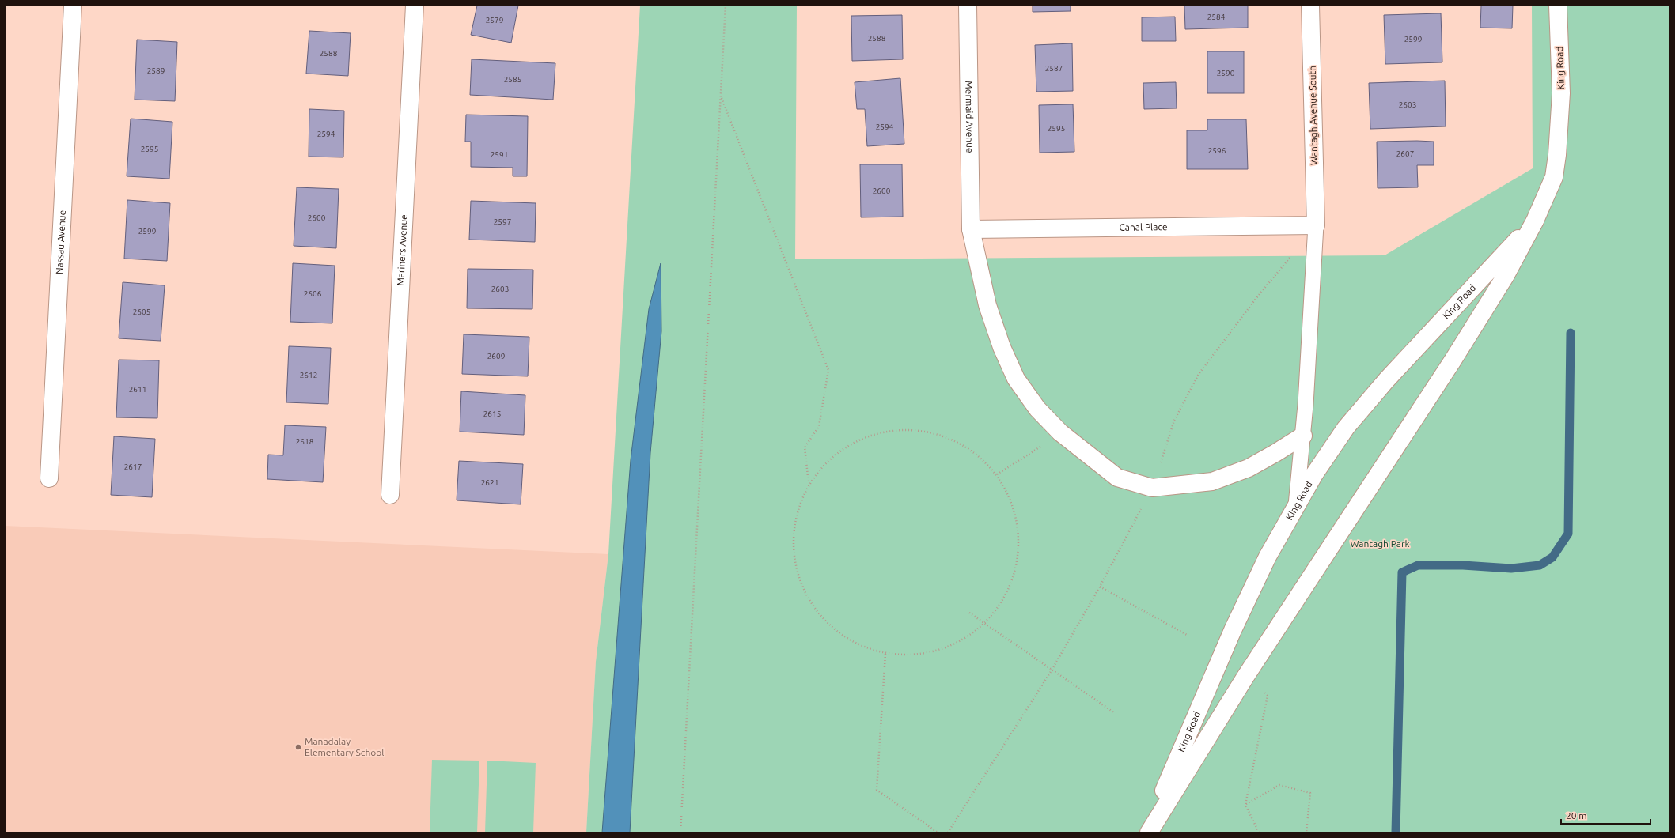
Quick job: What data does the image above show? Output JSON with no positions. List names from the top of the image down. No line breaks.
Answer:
{"streets":{"street":["King Road","Wantagh Avenue South","Mermaid Avenue","Canal Place","Nassau Avenue","Mariners Avenue"]},"crossings":[["Wantagh Avenue South","Canal Place"],["Mermaid Avenue","Canal Place"]],"parks":["Wantagh Park"],"places":["Manadalay Elementary School"],"house_numbers":["2584","2579","2588","2599","2588","2587","2589","2590","2585","2603","2594","2595","2594","2595","2596","2607","2591","2600","2600","2597","2599","2603","2606","2605","2609","2612","2611","2615","2618","2617","2621"],"scale_bar":"20 m"}
